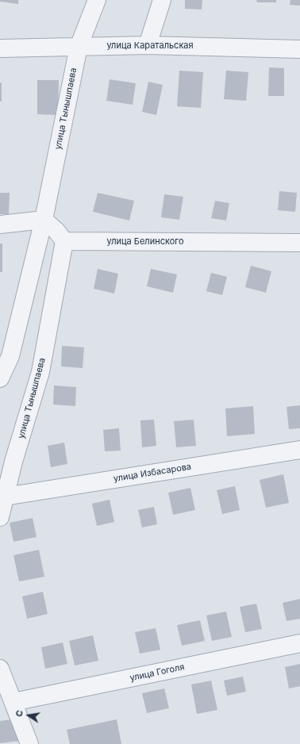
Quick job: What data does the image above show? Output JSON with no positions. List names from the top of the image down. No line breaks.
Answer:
{"streets":{"street":["улица Каратальская","улица Тынышпаева","улица Белинского","улица Избасарова","улица Гоголя"]},"crossings":[["улица Каратальская","улица Тынышпаева"],["улица Тынышпаева","улица Белинского"],["улица Тынышпаева","улица Избасарова"]],"north":"left"}
